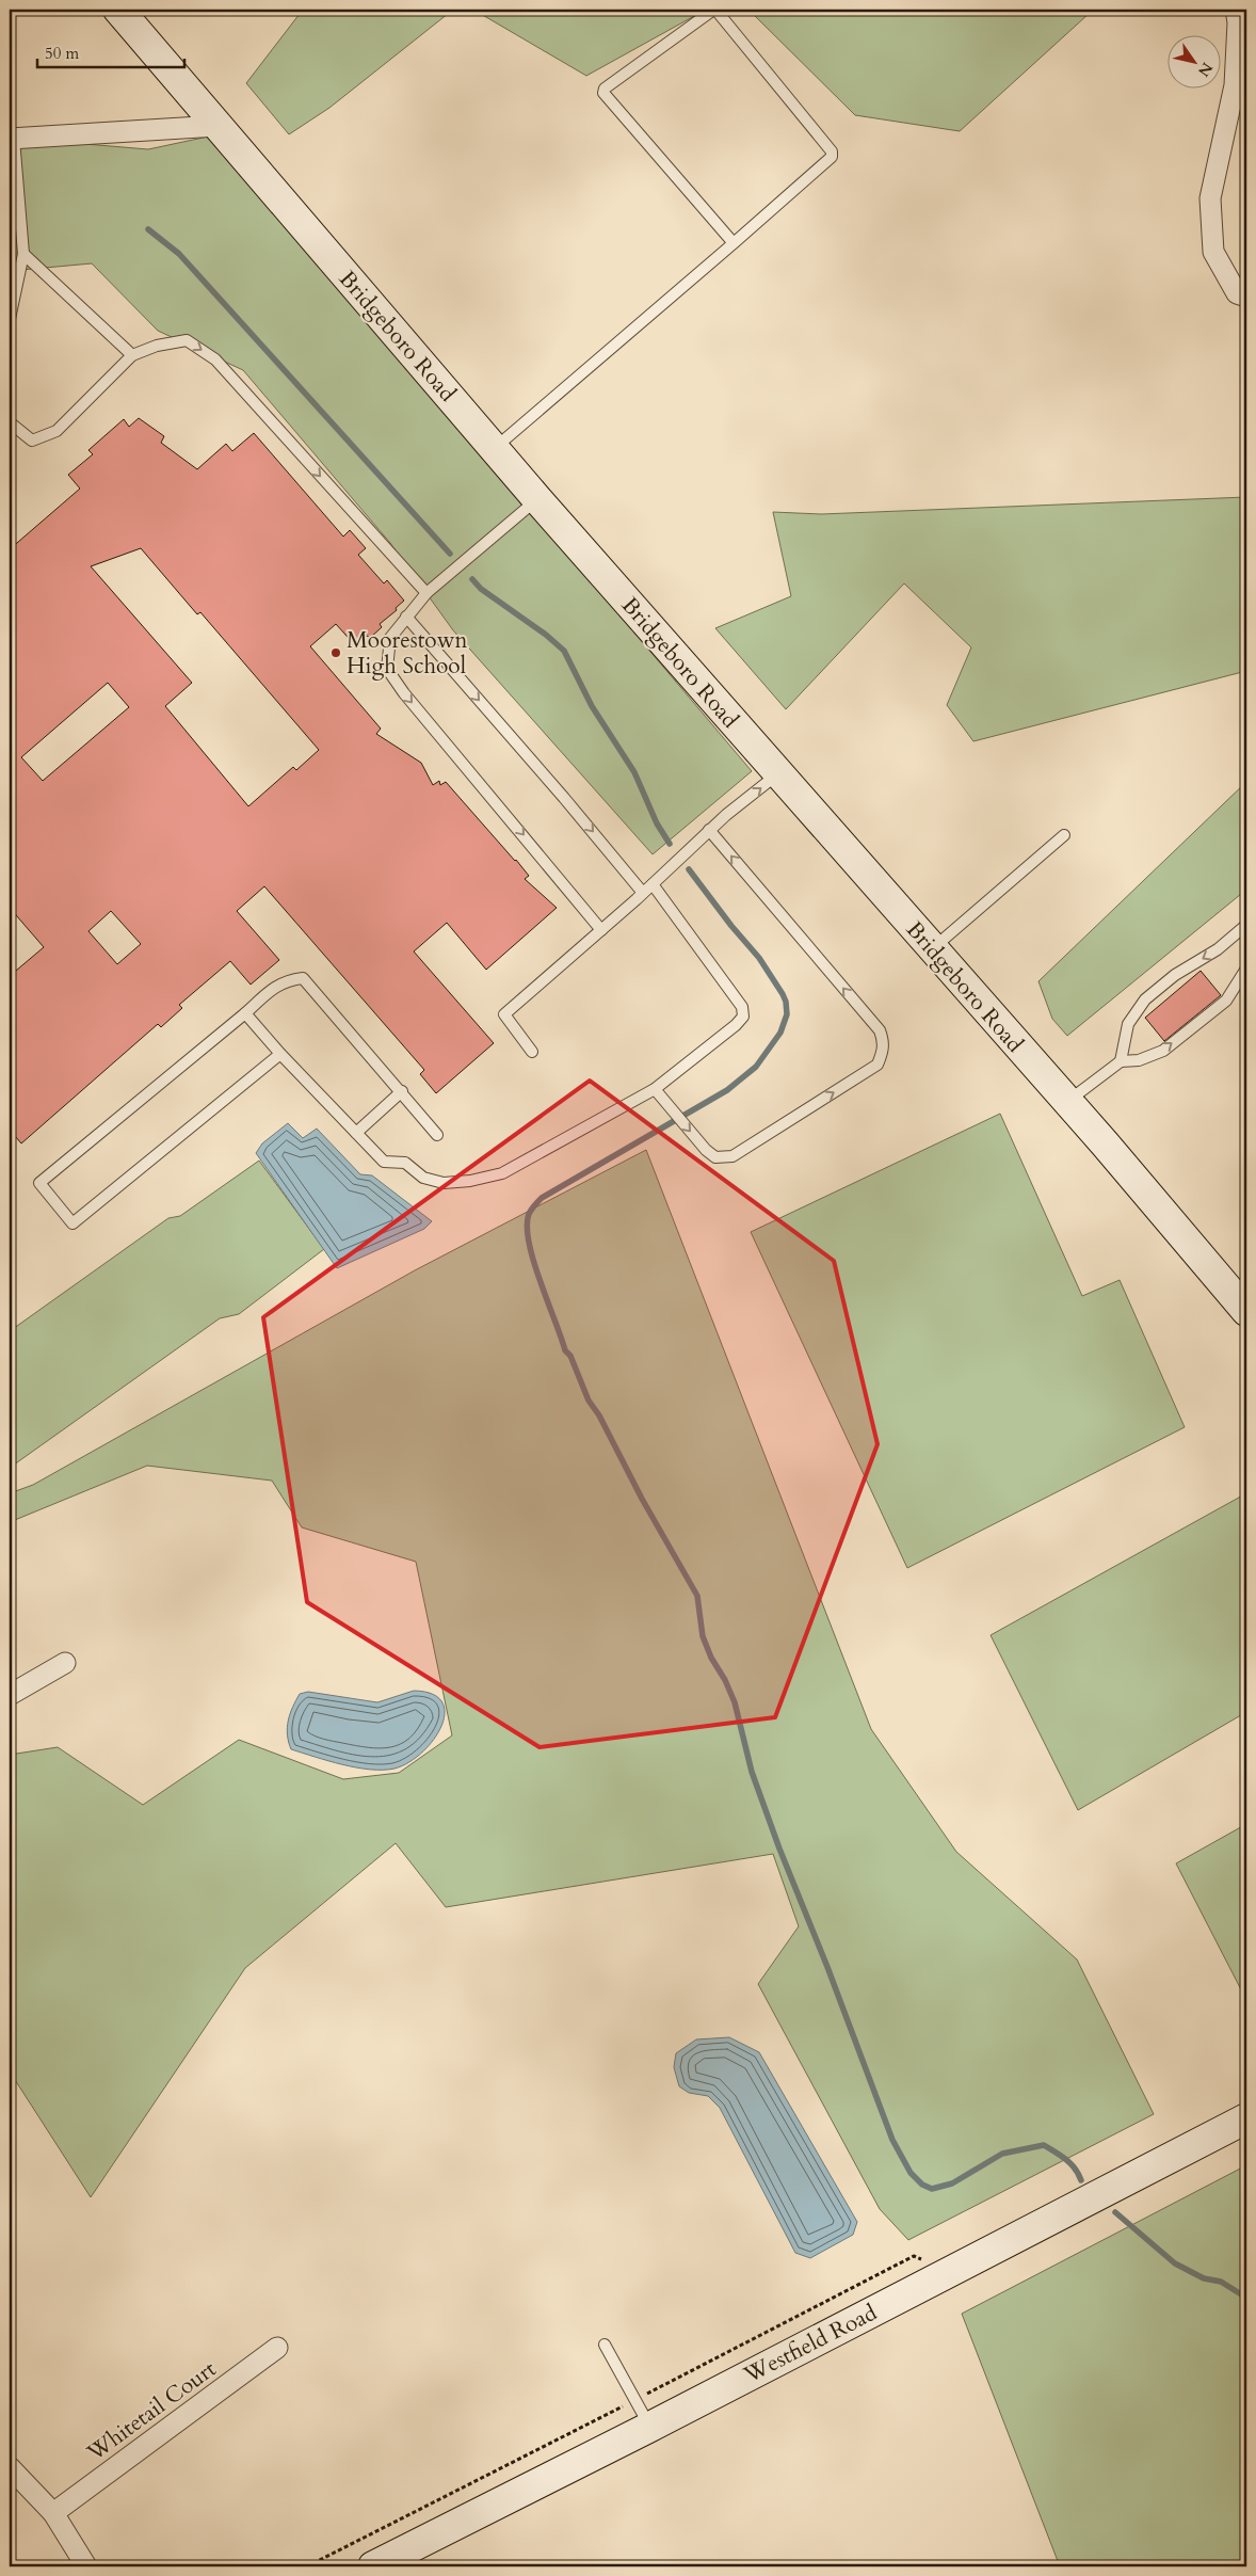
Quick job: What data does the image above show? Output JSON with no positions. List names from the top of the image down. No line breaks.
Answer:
{"streets":{"main road":["Bridgeboro Road","Westfield Road"],"street":["Whitetail Court"]},"places":["Moorestown High School"],"scale_bar":"50 m","north":"bottom right"}
